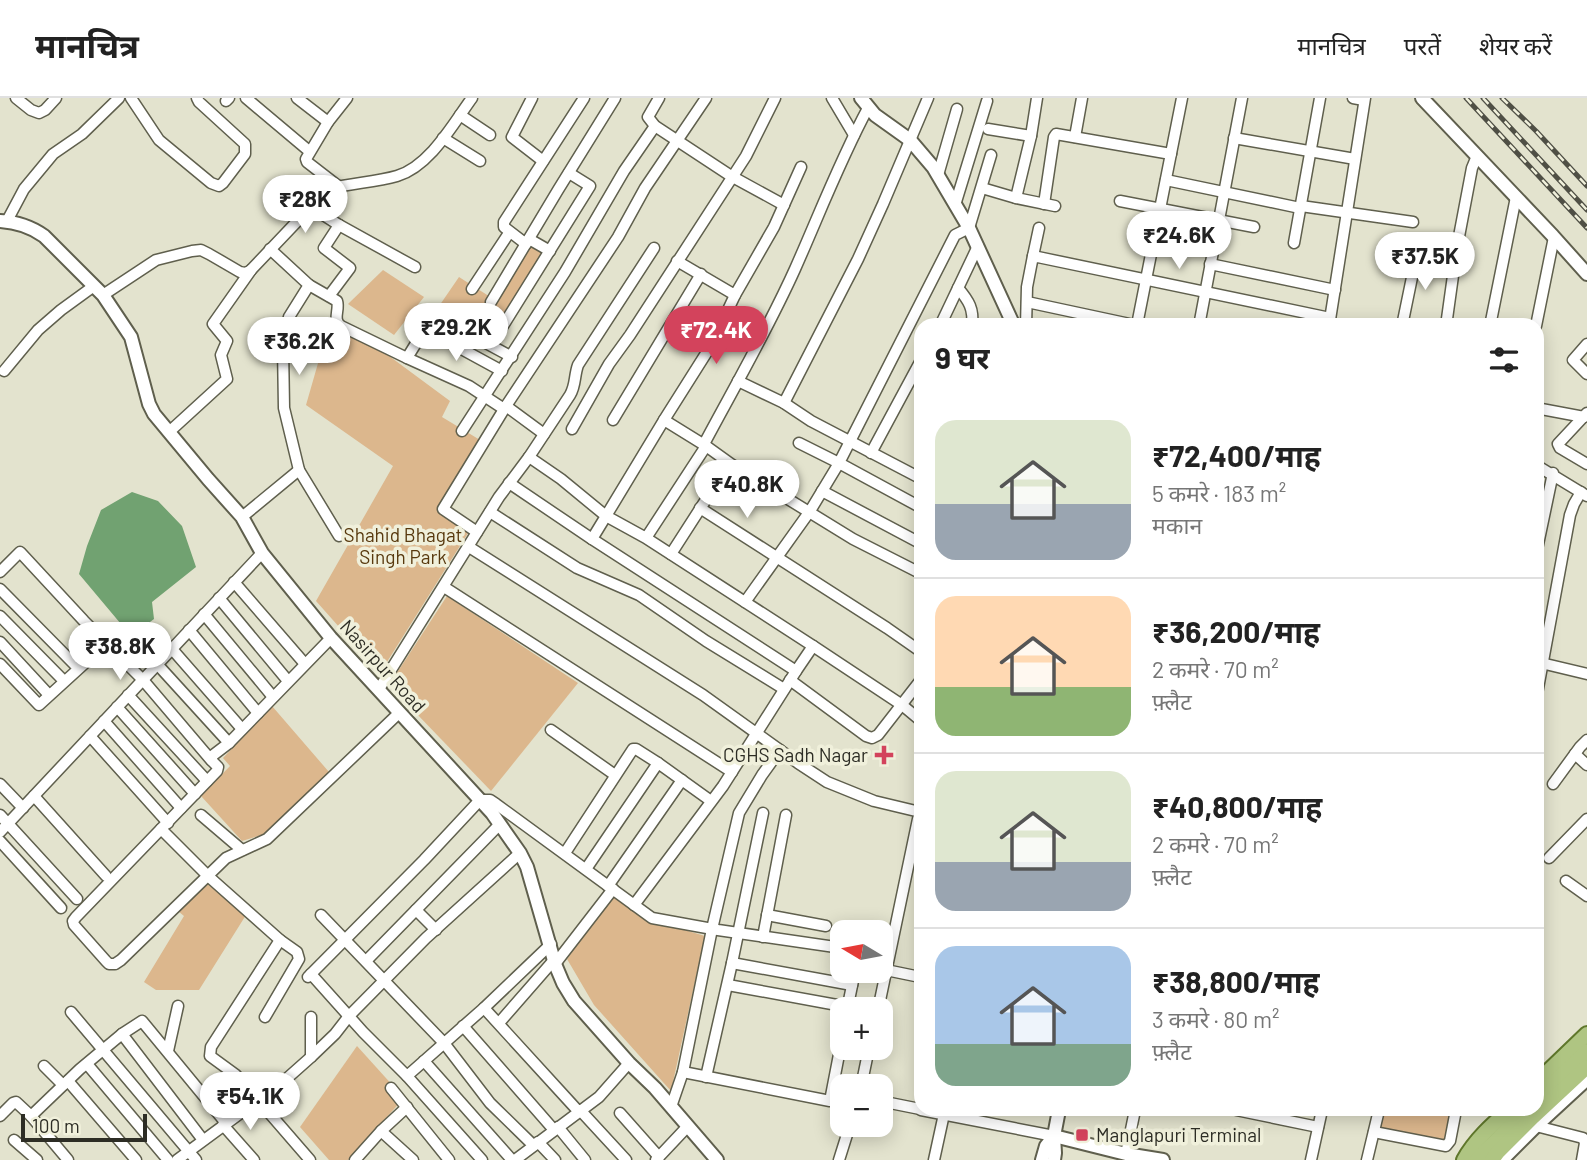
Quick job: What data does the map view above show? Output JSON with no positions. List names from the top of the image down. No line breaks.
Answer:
{"streets":{"street":["Nasirpur Road"]},"parks":["Shahid Bhagat Singh Park"],"places":{"health":["CGHS Sadh Nagar"],"transit":["Manglapuri Terminal"]},"scale_bar":"100 m","north":"left","page":{"header":"मानचित्र","nav":["मानचित्र","परतें","शेयर करें"],"price":["₹28K","₹24.6K","₹37.5K","₹29.2K","₹72.4K","₹36.2K","₹40.8K","₹38.8K","₹54.1K"],"heading":"9 घर","list":[{"name":"₹72,400/माह","note":"5 कमरे · 183 m² · मकान"},{"name":"₹36,200/माह","note":"2 कमरे · 70 m² · फ़्लैट"},{"name":"₹40,800/माह","note":"2 कमरे · 70 m² · फ़्लैट"},{"name":"₹38,800/माह","note":"3 कमरे · 80 m² · फ़्लैट"}],"map_buttons":["+","−"],"scale":"100 m"}}
